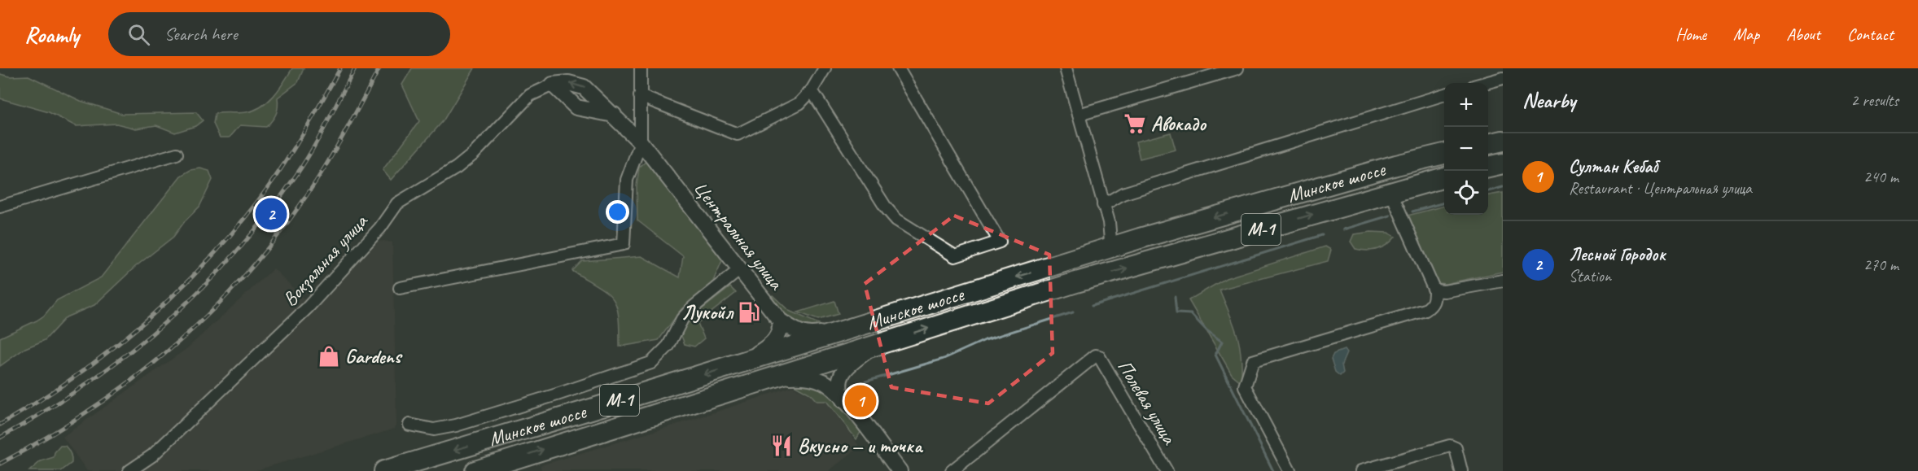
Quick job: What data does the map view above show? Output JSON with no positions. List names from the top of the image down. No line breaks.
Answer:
{"streets":{"highway":["Минское шоссе","М-1"],"street":["Центральная улица","Вокзальная улица","Полевая улица"]},"crossings":[["Минское шоссе","Центральная улица"],["Центральная улица","Вокзальная улица"]],"places":{"supermarket":["Авокадо"],"fuel station":["Лукойл"],"shop":["Gardens"],"restaurant":["Вкусно — и точка"]},"page":{"header":"Roamly","search":"Search here","nav":["Home","Map","About","Contact"],"heading":["Nearby","2 results"],"map_buttons":["+","−"],"list":[{"mark":"1","name":"Султан Кебаб","note":"Restaurant · Центральная улица","value":"240 m"},{"mark":"2","name":"Лесной Городок","note":"Station","value":"270 m"}],"pins":["2","1"]}}
